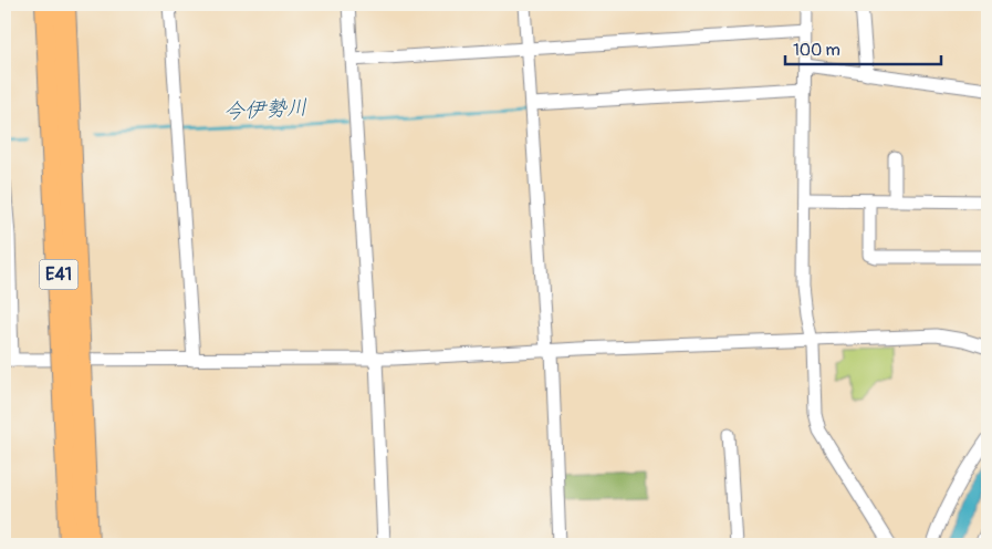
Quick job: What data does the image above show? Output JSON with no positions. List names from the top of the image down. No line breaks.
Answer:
{"streets":{"highway":["E41"]},"water":["今伊勢川"],"scale_bar":"100 m"}
